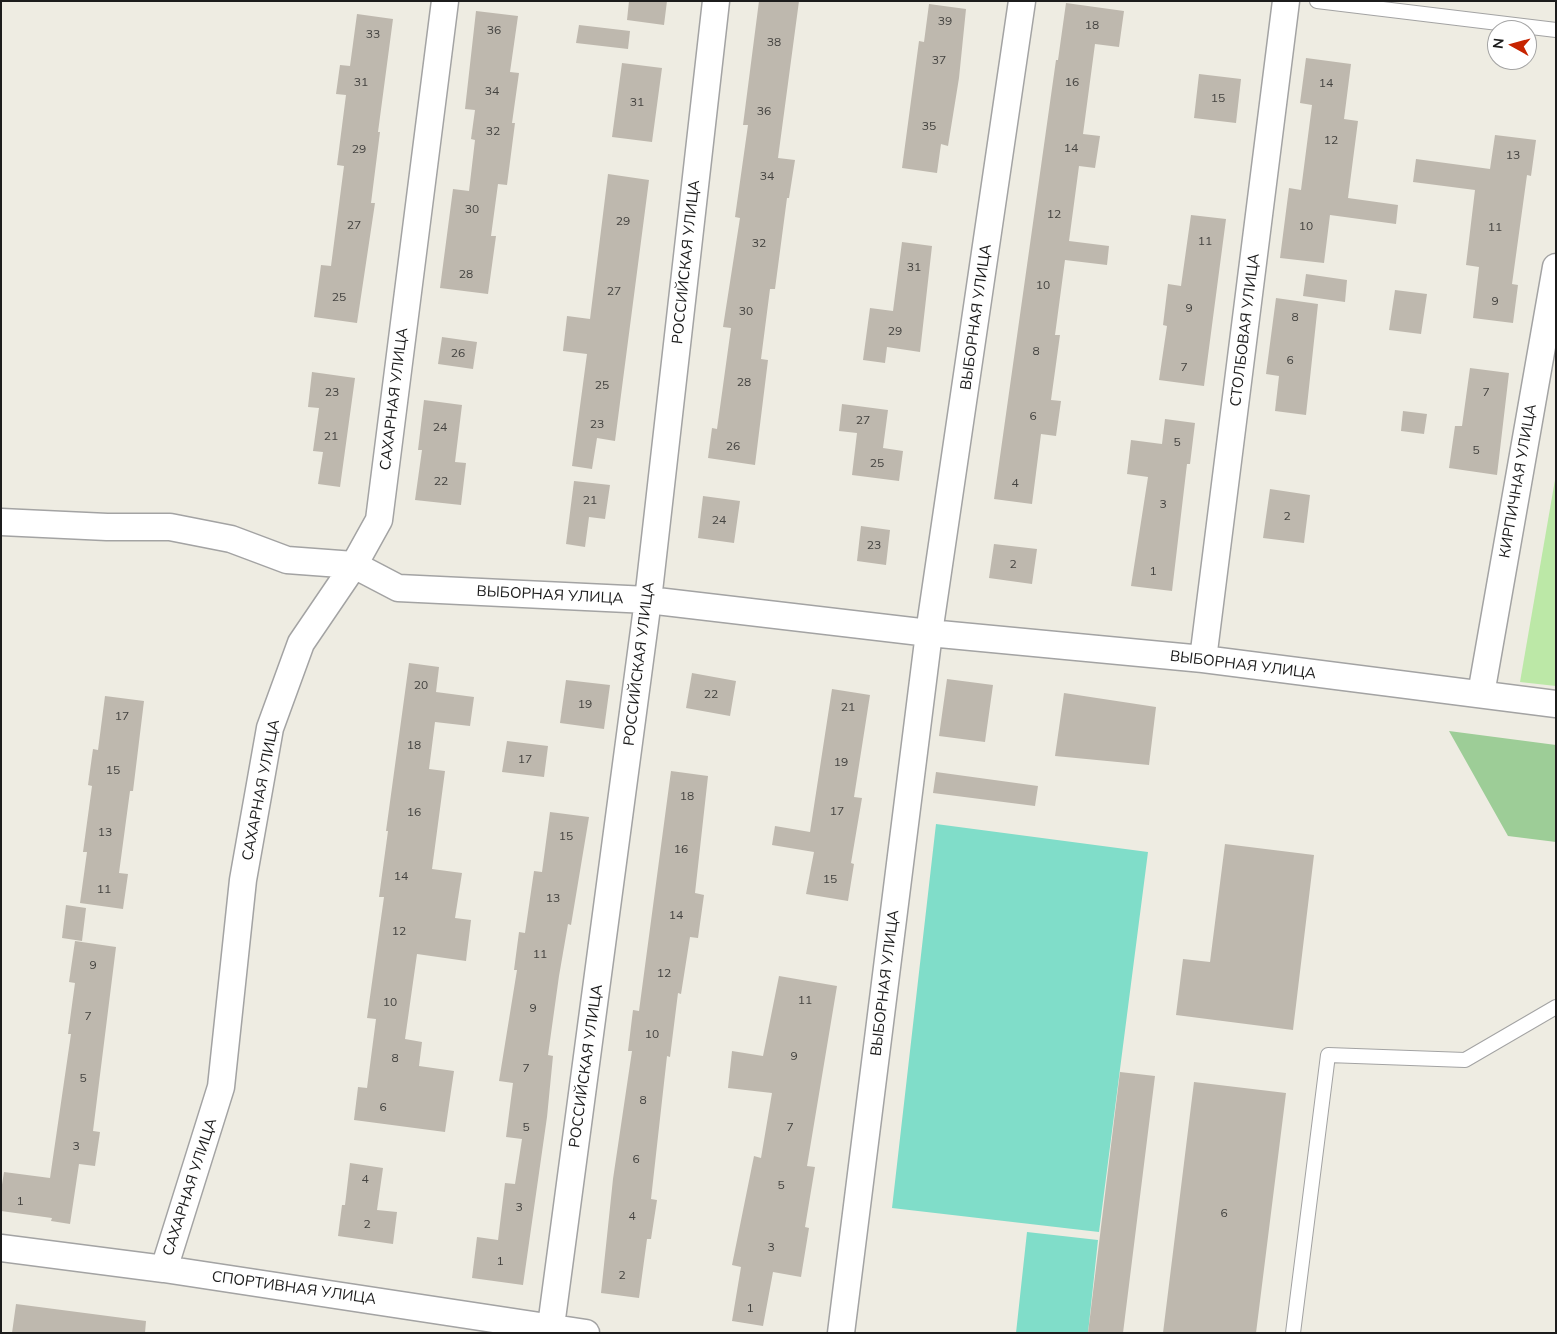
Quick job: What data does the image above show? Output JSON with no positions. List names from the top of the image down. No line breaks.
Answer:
{"streets":{"street":["РОССИЙСКАЯ УЛИЦА","ВЫБОРНАЯ УЛИЦА","СТОЛБОВАЯ УЛИЦА","САХАРНАЯ УЛИЦА","КИРПИЧНАЯ УЛИЦА","СПОРТИВНАЯ УЛИЦА"]},"crossings":[["РОССИЙСКАЯ УЛИЦА","ВЫБОРНАЯ УЛИЦА"],["РОССИЙСКАЯ УЛИЦА","СПОРТИВНАЯ УЛИЦА"],["ВЫБОРНАЯ УЛИЦА","СТОЛБОВАЯ УЛИЦА"],["ВЫБОРНАЯ УЛИЦА","САХАРНАЯ УЛИЦА"],["ВЫБОРНАЯ УЛИЦА","КИРПИЧНАЯ УЛИЦА"],["САХАРНАЯ УЛИЦА","СПОРТИВНАЯ УЛИЦА"]],"house_numbers":["39","18","36","33","38","37","31","16","14","34","15","31","36","35","32","12","14","29","13","34","30","12","29","27","10","11","11","32","31","28","10","27","25","9","9","30","8","29","8","26","6","7","28","25","23","7","6","27","23","24","21","5","26","5","25","22","4","21","3","2","24","23","2","1","20","22","19","21","17","18","17","19","15","18","17","16","13","15","16","14","15","11","13","14","12","11","9","12","11","10","9","7","10","9","8","7","5","8","6","5","7","3","6","4","5","1","3","6","4","2","3","1","2","1"],"north":"left"}
